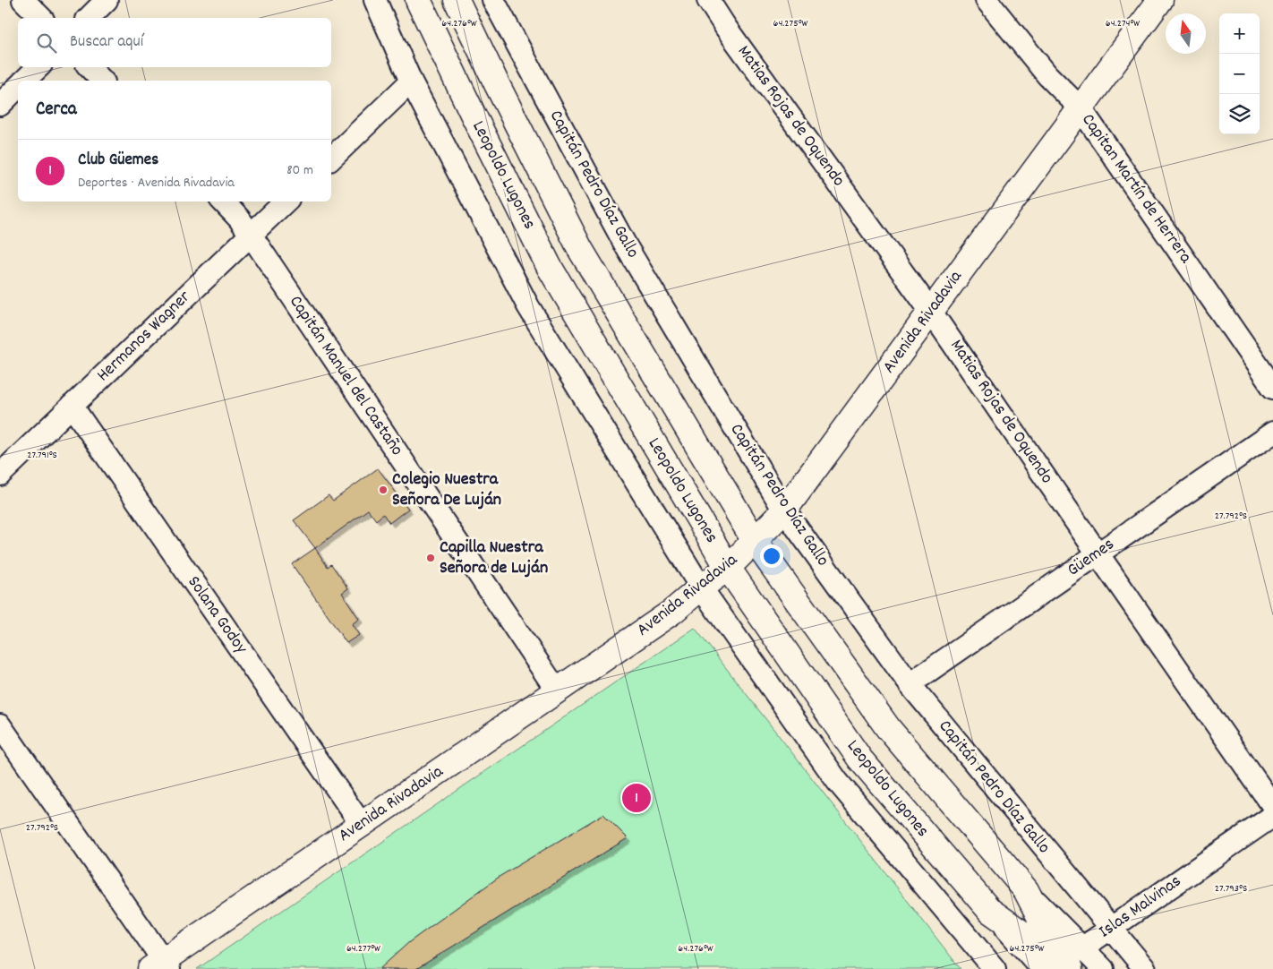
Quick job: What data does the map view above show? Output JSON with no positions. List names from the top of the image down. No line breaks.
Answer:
{"streets":{"main road":["Leopoldo Lugones","Avenida Rivadavia"],"street":["Matias Rojas de Oquendo","Capitán Pedro Díaz Gallo","Capitan Martín de Herrera","Hermanos Wagner","Capitán Manuel del Castaño","Güemes","Solana Godoy","Islas Malvinas"]},"crossings":[["Matias Rojas de Oquendo","Avenida Rivadavia"],["Matias Rojas de Oquendo","Güemes"],["Leopoldo Lugones","Avenida Rivadavia"],["Leopoldo Lugones","Islas Malvinas"],["Capitán Pedro Díaz Gallo","Avenida Rivadavia"],["Capitán Pedro Díaz Gallo","Güemes"],["Capitán Pedro Díaz Gallo","Islas Malvinas"],["Capitan Martín de Herrera","Avenida Rivadavia"],["Avenida Rivadavia","Capitán Manuel del Castaño"],["Avenida Rivadavia","Solana Godoy"],["Hermanos Wagner","Capitán Manuel del Castaño"],["Hermanos Wagner","Solana Godoy"]],"places":["Colegio Nuestra Señora De Luján","Capilla Nuestra Señora de Luján"],"north":"top","page":{"map_buttons":["+","−"],"search":"Buscar aquí","heading":"Cerca","list":[{"mark":"1","name":"Club Güemes","note":"Deportes · Avenida Rivadavia","value":"80 m"}],"pins":"1"},"coordinates":["64.276°W","64.275°W","64.274°W","27.791°S","27.792°S","27.793°S","64.277°W"]}
